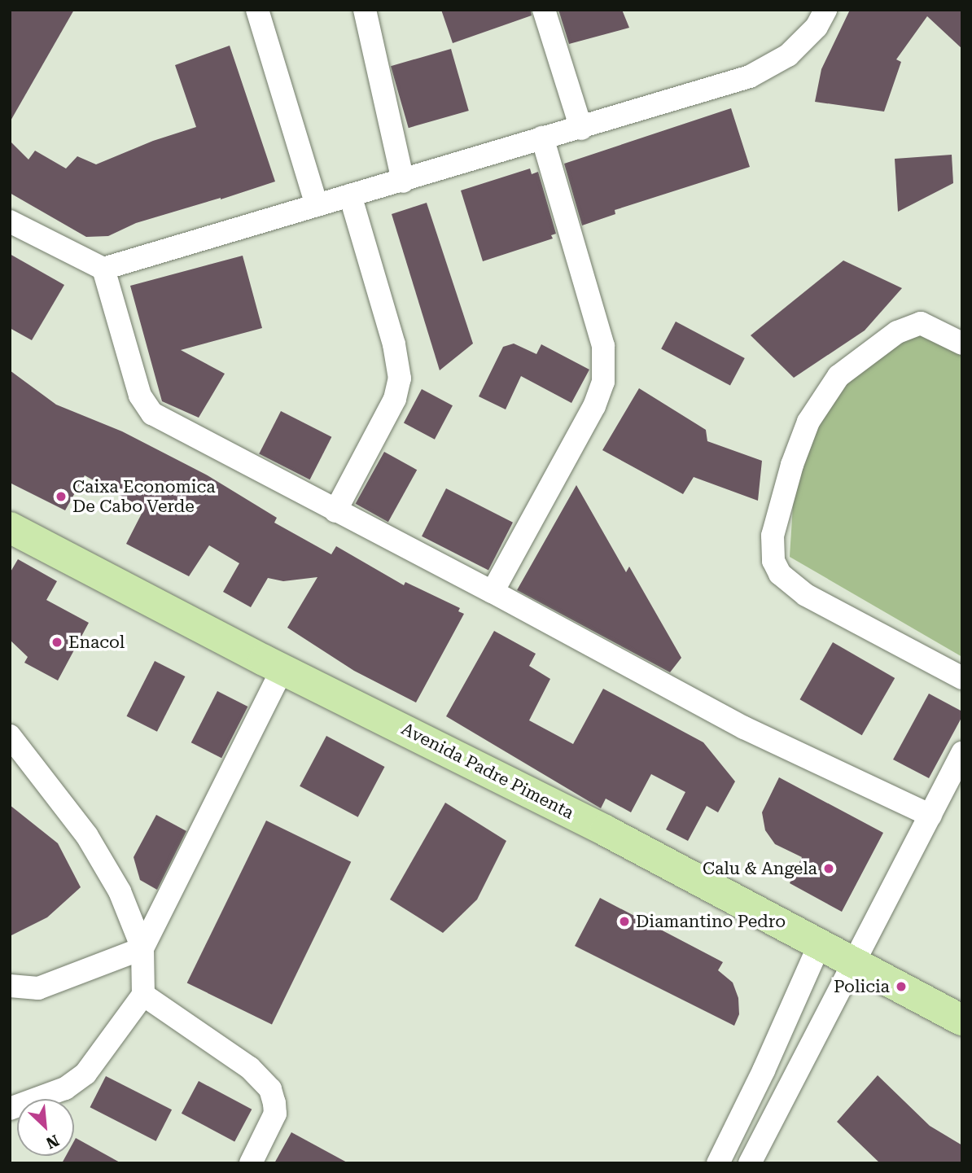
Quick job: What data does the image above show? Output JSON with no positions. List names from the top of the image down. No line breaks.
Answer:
{"streets":{"main road":["Avenida Padre Pimenta"]},"places":["Caixa Economica De Cabo Verde","Enacol","Calu & Angela","Diamantino Pedro","Policia"],"north":"bottom right"}
